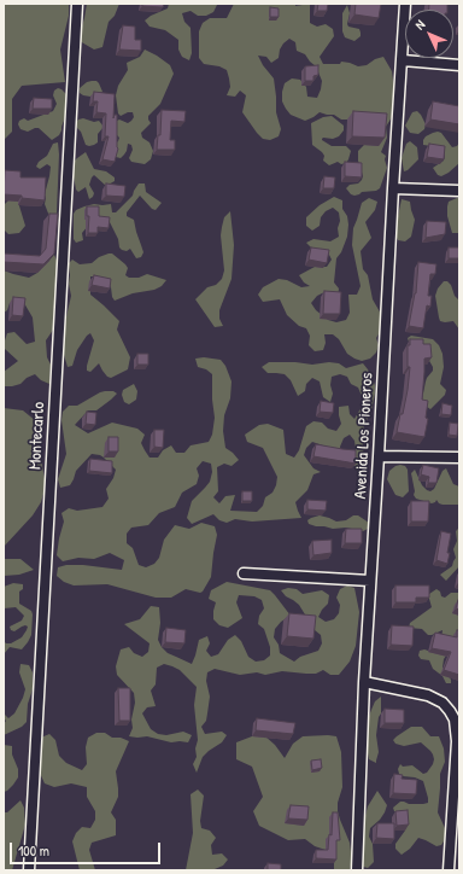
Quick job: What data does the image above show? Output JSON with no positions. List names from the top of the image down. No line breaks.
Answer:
{"streets":{"street":["Montecarlo","Avenida Los Pioneros"]},"scale_bar":"100 m","north":"top left"}
